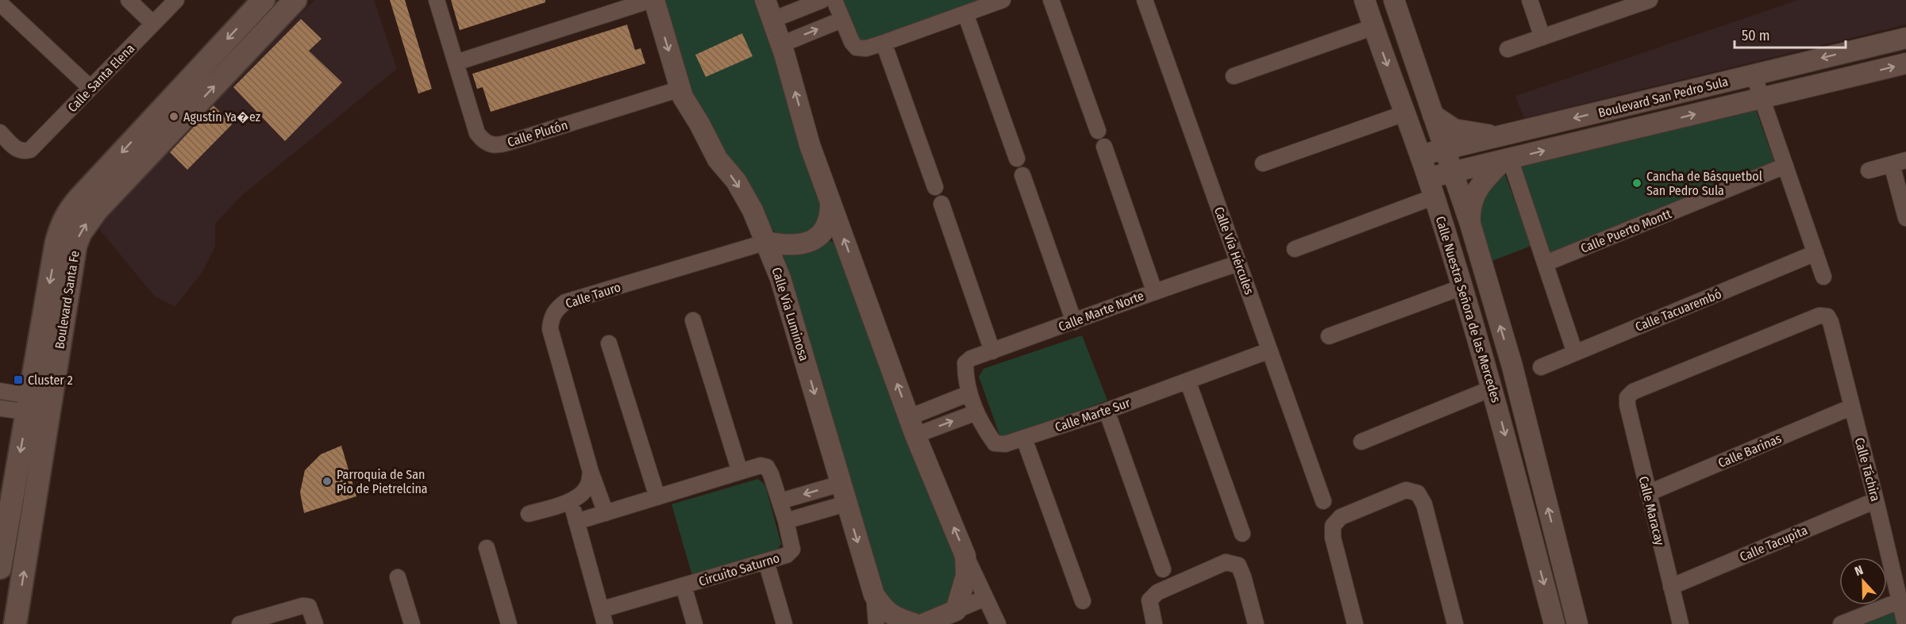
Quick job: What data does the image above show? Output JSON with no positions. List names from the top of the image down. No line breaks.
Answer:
{"streets":{"main road":["Boulevard Santa Fe"],"street":["Calle Santa Elena","Boulevard San Pedro Sula","Calle Plutón","Calle Puerto Montt","Calle Vía Hércules","Calle Tauro","Calle Nuestra Señora de las Mercedes","Calle Tacuarembó","Calle Marte Norte","Calle Vía Luminosa","Calle Marte Sur","Calle Barinas","Calle Táchira","Calle Maracay","Calle Tacupita","Circuito Saturno"]},"crossings":[["Boulevard San Pedro Sula","Calle Nuestra Señora de las Mercedes"],["Calle Plutón","Calle Vía Luminosa"],["Calle Vía Hércules","Calle Marte Norte"],["Calle Vía Hércules","Calle Marte Sur"],["Calle Tauro","Calle Vía Luminosa"],["Calle Tauro","Circuito Saturno"],["Calle Marte Norte","Calle Marte Sur"],["Calle Barinas","Calle Táchira"],["Calle Barinas","Calle Maracay"],["Calle Táchira","Calle Maracay"],["Calle Táchira","Calle Tacupita"],["Calle Maracay","Calle Tacupita"]],"places":{"other":["Agustin Ya�ez","Cancha de Básquetbol San Pedro Sula","Parroquia de San Pío de Pietrelcina"],"transit":["Cluster 2"]},"scale_bar":"50 m","north":"top"}
